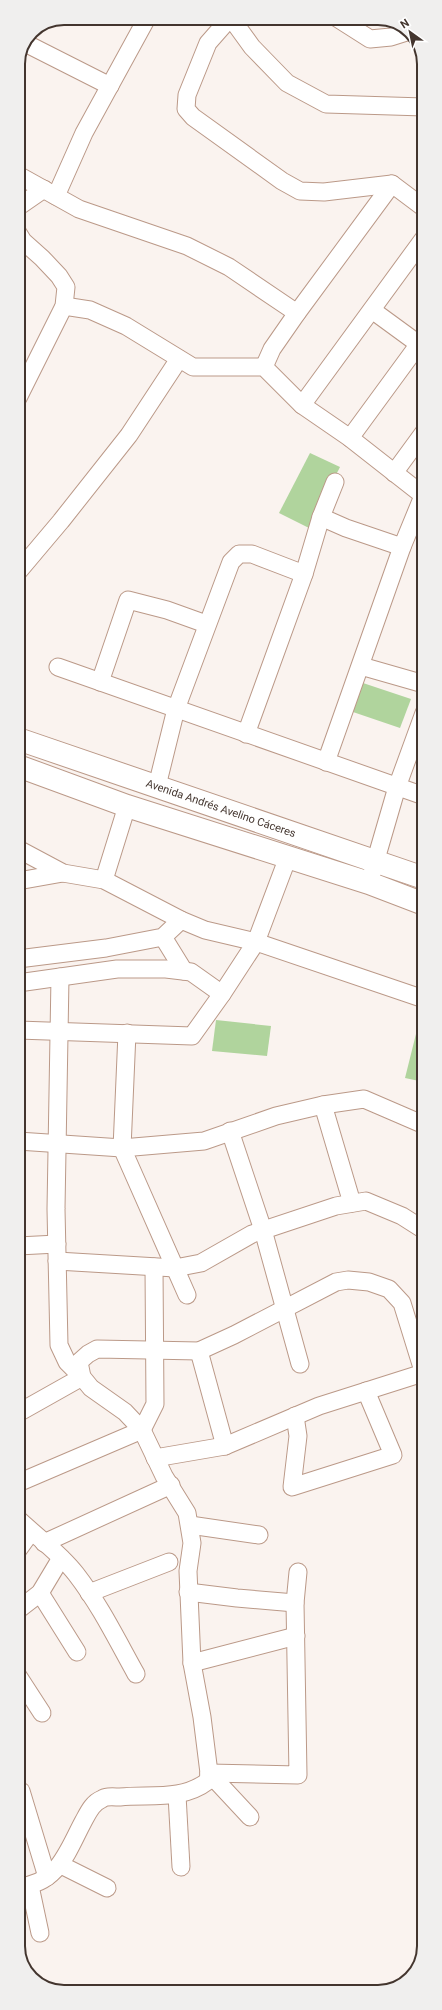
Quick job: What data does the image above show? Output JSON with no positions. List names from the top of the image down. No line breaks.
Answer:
{"streets":{"street":["Avenida Andrés Avelino Cáceres"]},"north":"top left"}
